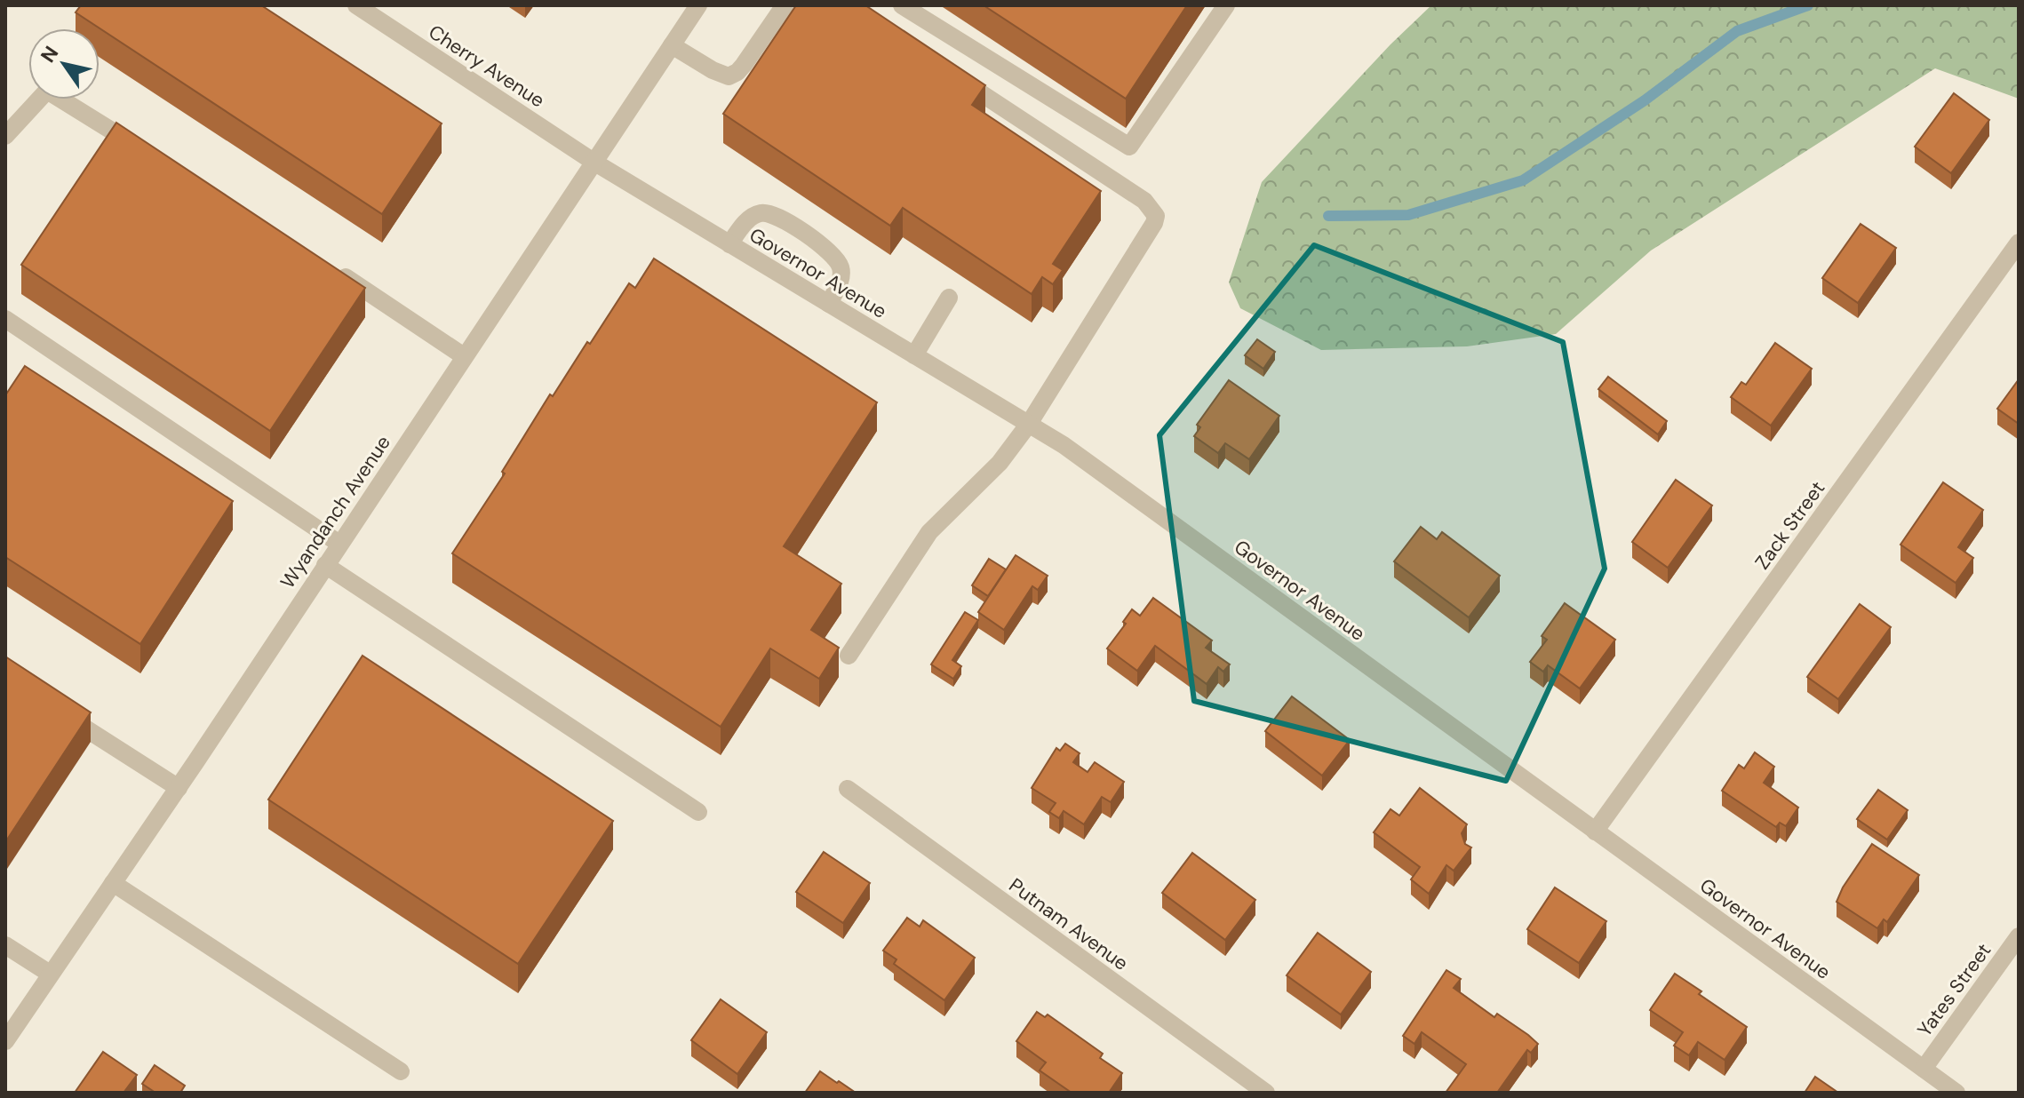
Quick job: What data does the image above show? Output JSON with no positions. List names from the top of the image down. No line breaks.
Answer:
{"streets":{"street":["Cherry Avenue","Governor Avenue","Wyandanch Avenue","Zack Street","Putnam Avenue","Yates Street"]},"crossings":[["Cherry Avenue","Governor Avenue"],["Cherry Avenue","Wyandanch Avenue"],["Governor Avenue","Wyandanch Avenue"],["Governor Avenue","Zack Street"],["Governor Avenue","Yates Street"]],"north":"top left"}
